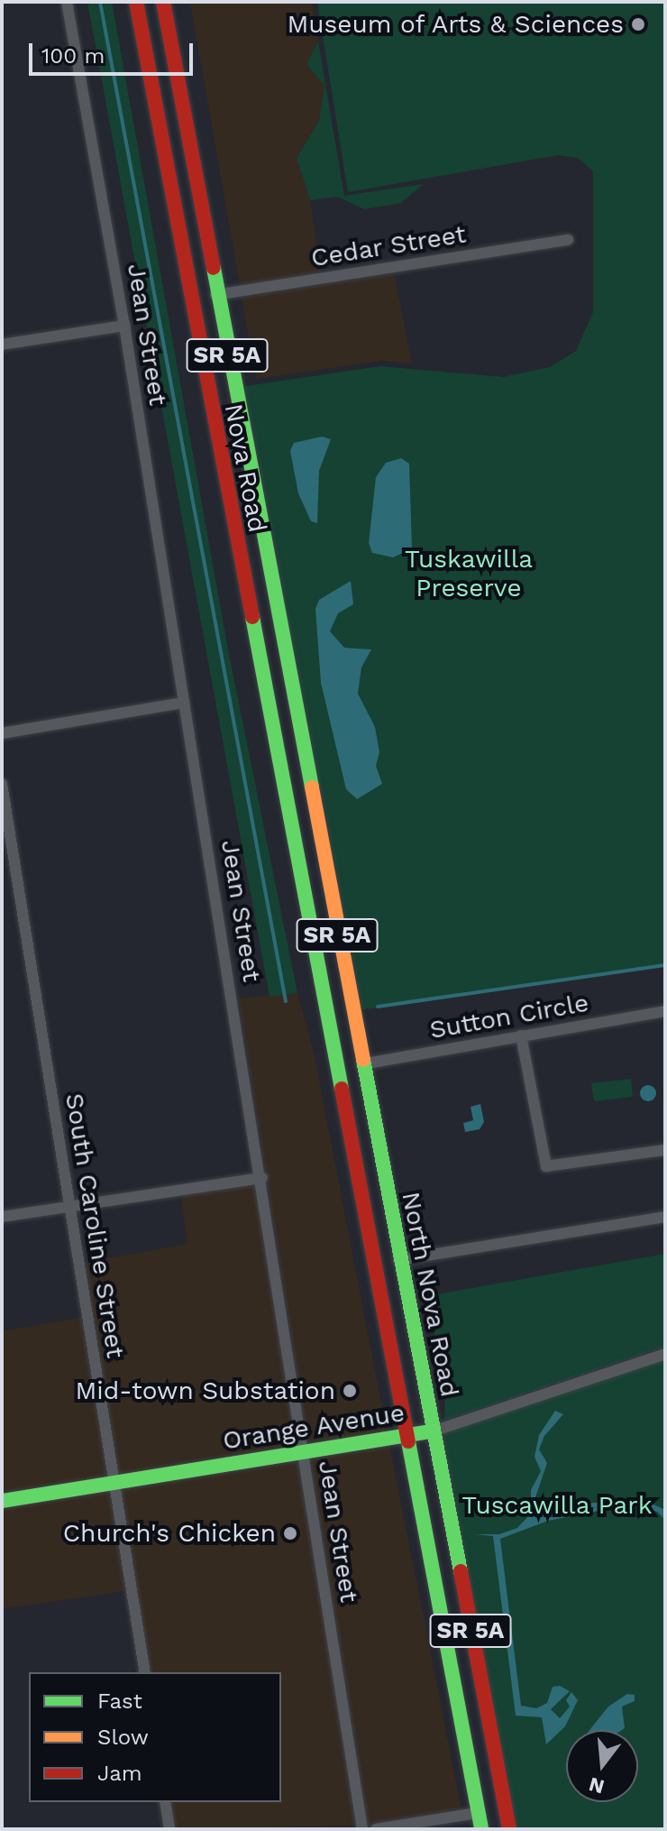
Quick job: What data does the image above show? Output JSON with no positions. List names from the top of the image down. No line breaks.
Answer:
{"streets":{"main road":["SR 5A","Nova Road","North Nova Road","Orange Avenue"],"street":["Cedar Street","Jean Street","Sutton Circle","South Caroline Street"]},"crossings":[["Cedar Street","Nova Road"],["Jean Street","Orange Avenue"],["Nova Road","North Nova Road"],["Sutton Circle","North Nova Road"],["South Caroline Street","Orange Avenue"],["North Nova Road","Orange Avenue"]],"parks":["Tuskawilla Preserve","Tuscawilla Park"],"places":["Museum of Arts & Sciences","Mid-town Substation","Church's Chicken"],"legend":["Fast","Slow","Jam"],"scale_bar":"100 m","north":"bottom"}
